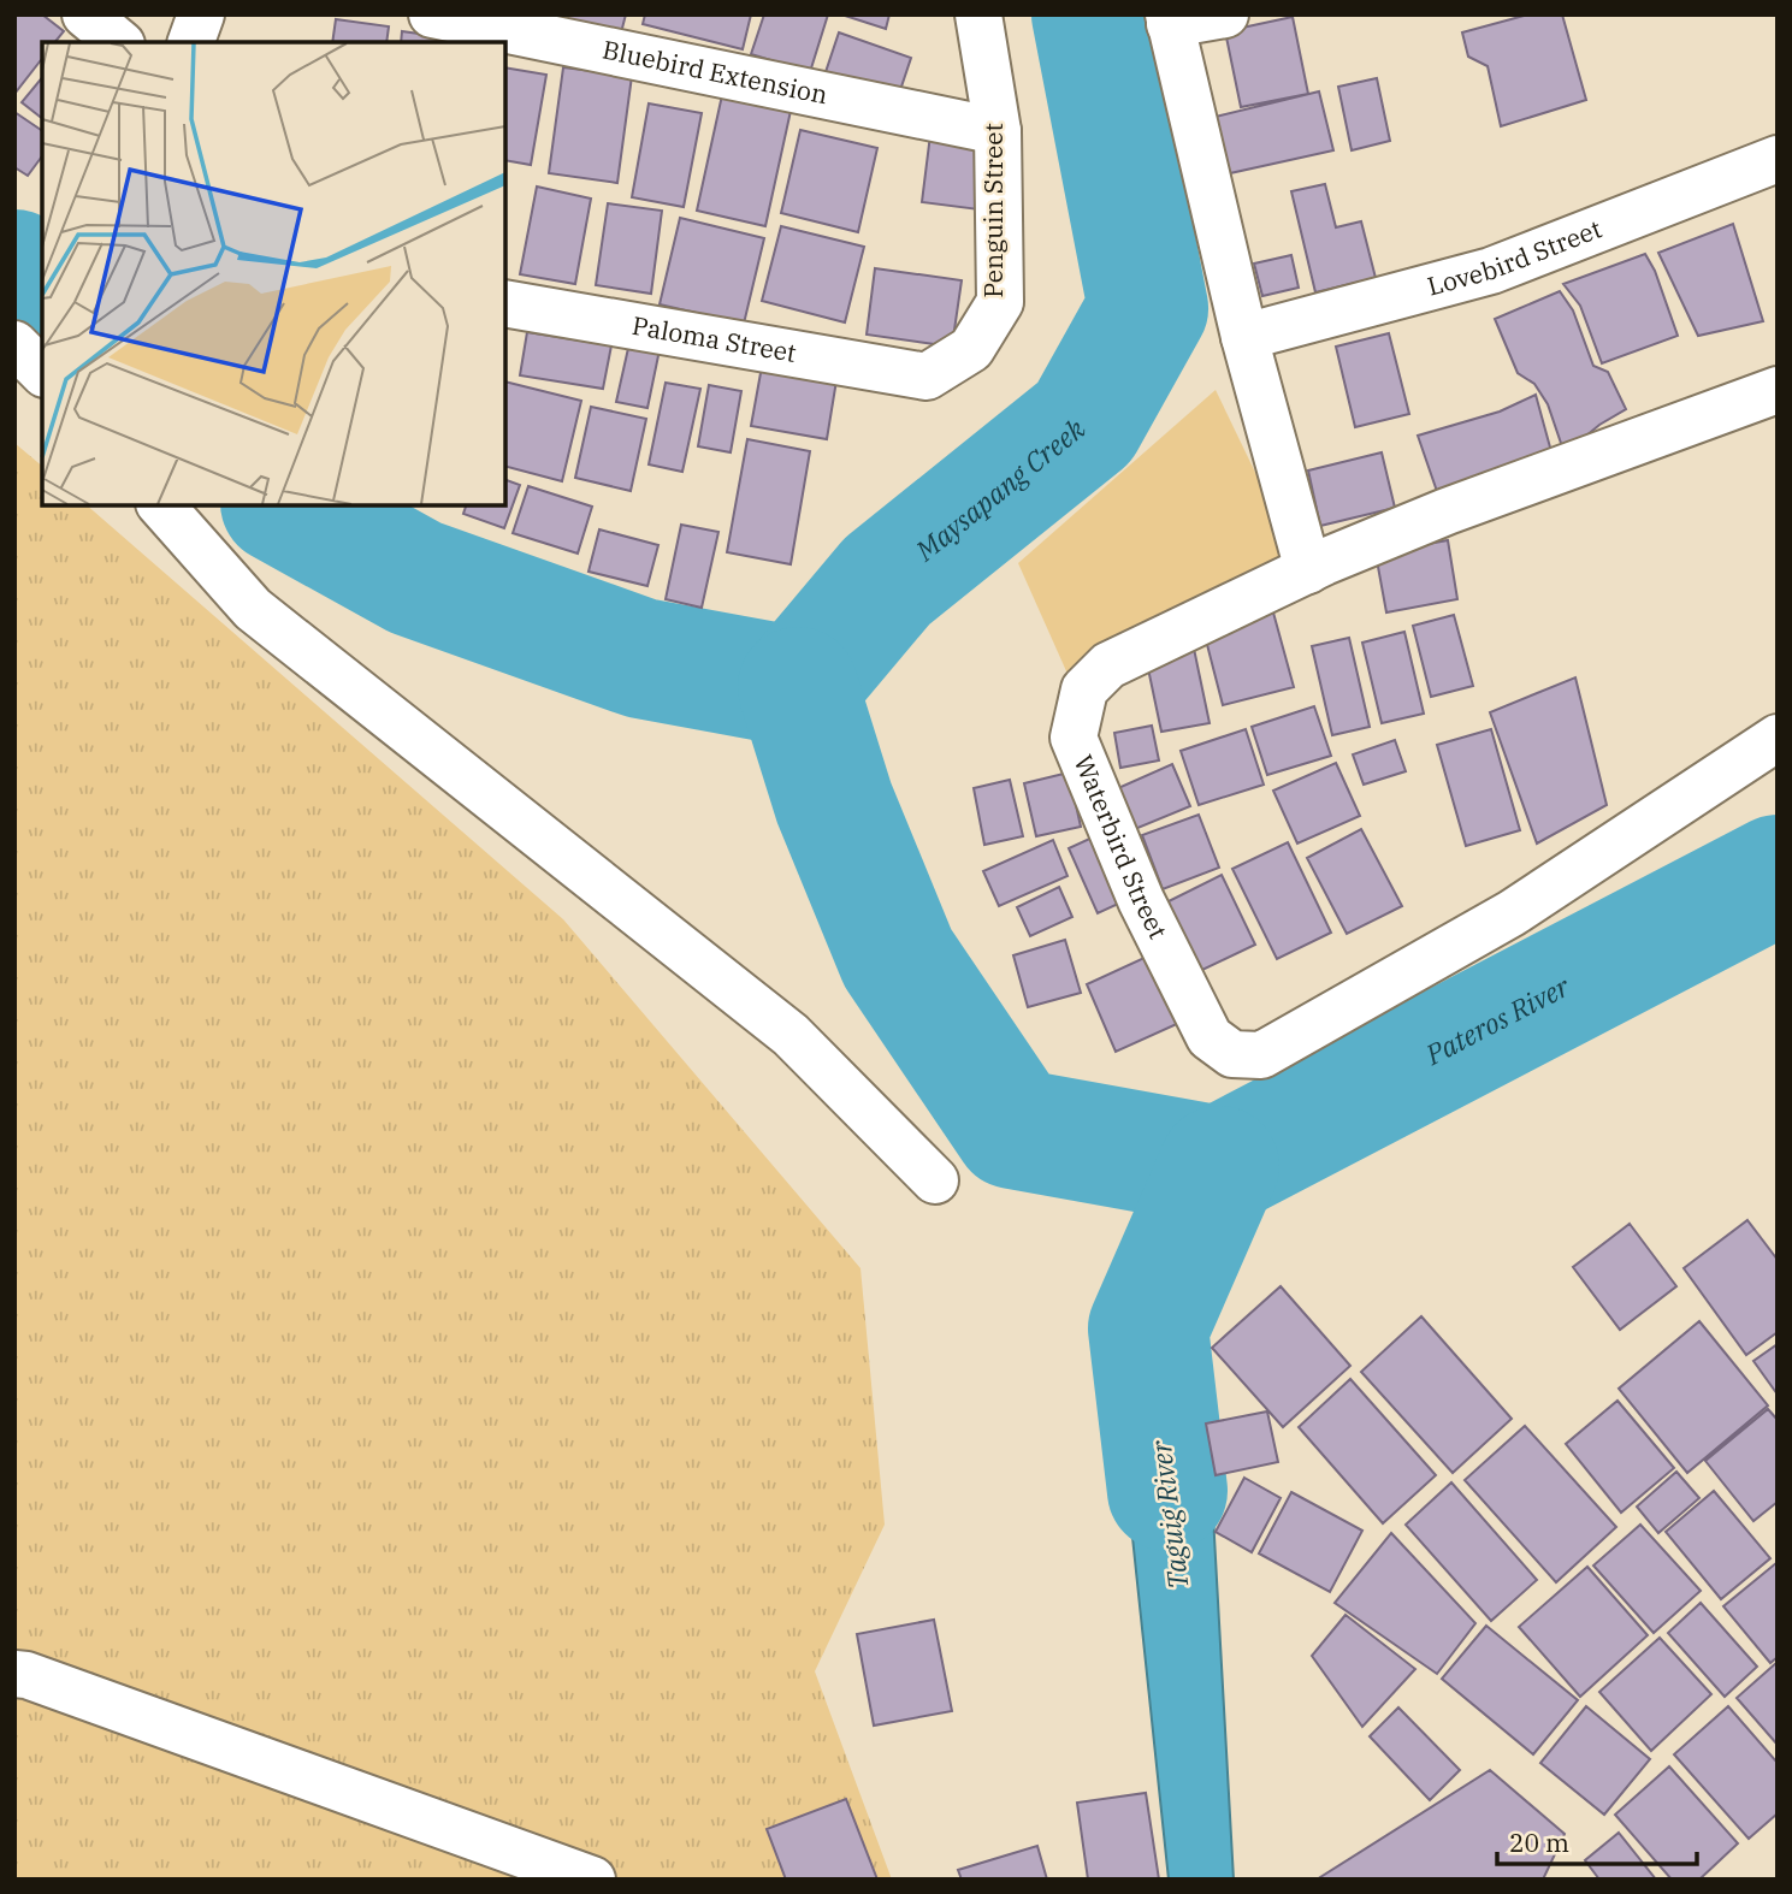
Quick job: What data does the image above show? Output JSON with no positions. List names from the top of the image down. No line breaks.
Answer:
{"streets":{"street":["Bluebird Extension","Penguin Street","Lovebird Street","Paloma Street","Waterbird Street"]},"crossings":[["Bluebird Extension","Penguin Street"],["Penguin Street","Paloma Street"]],"water":["Maysapang Creek","Pateros River","Taguig River"],"scale_bar":"20 m"}
